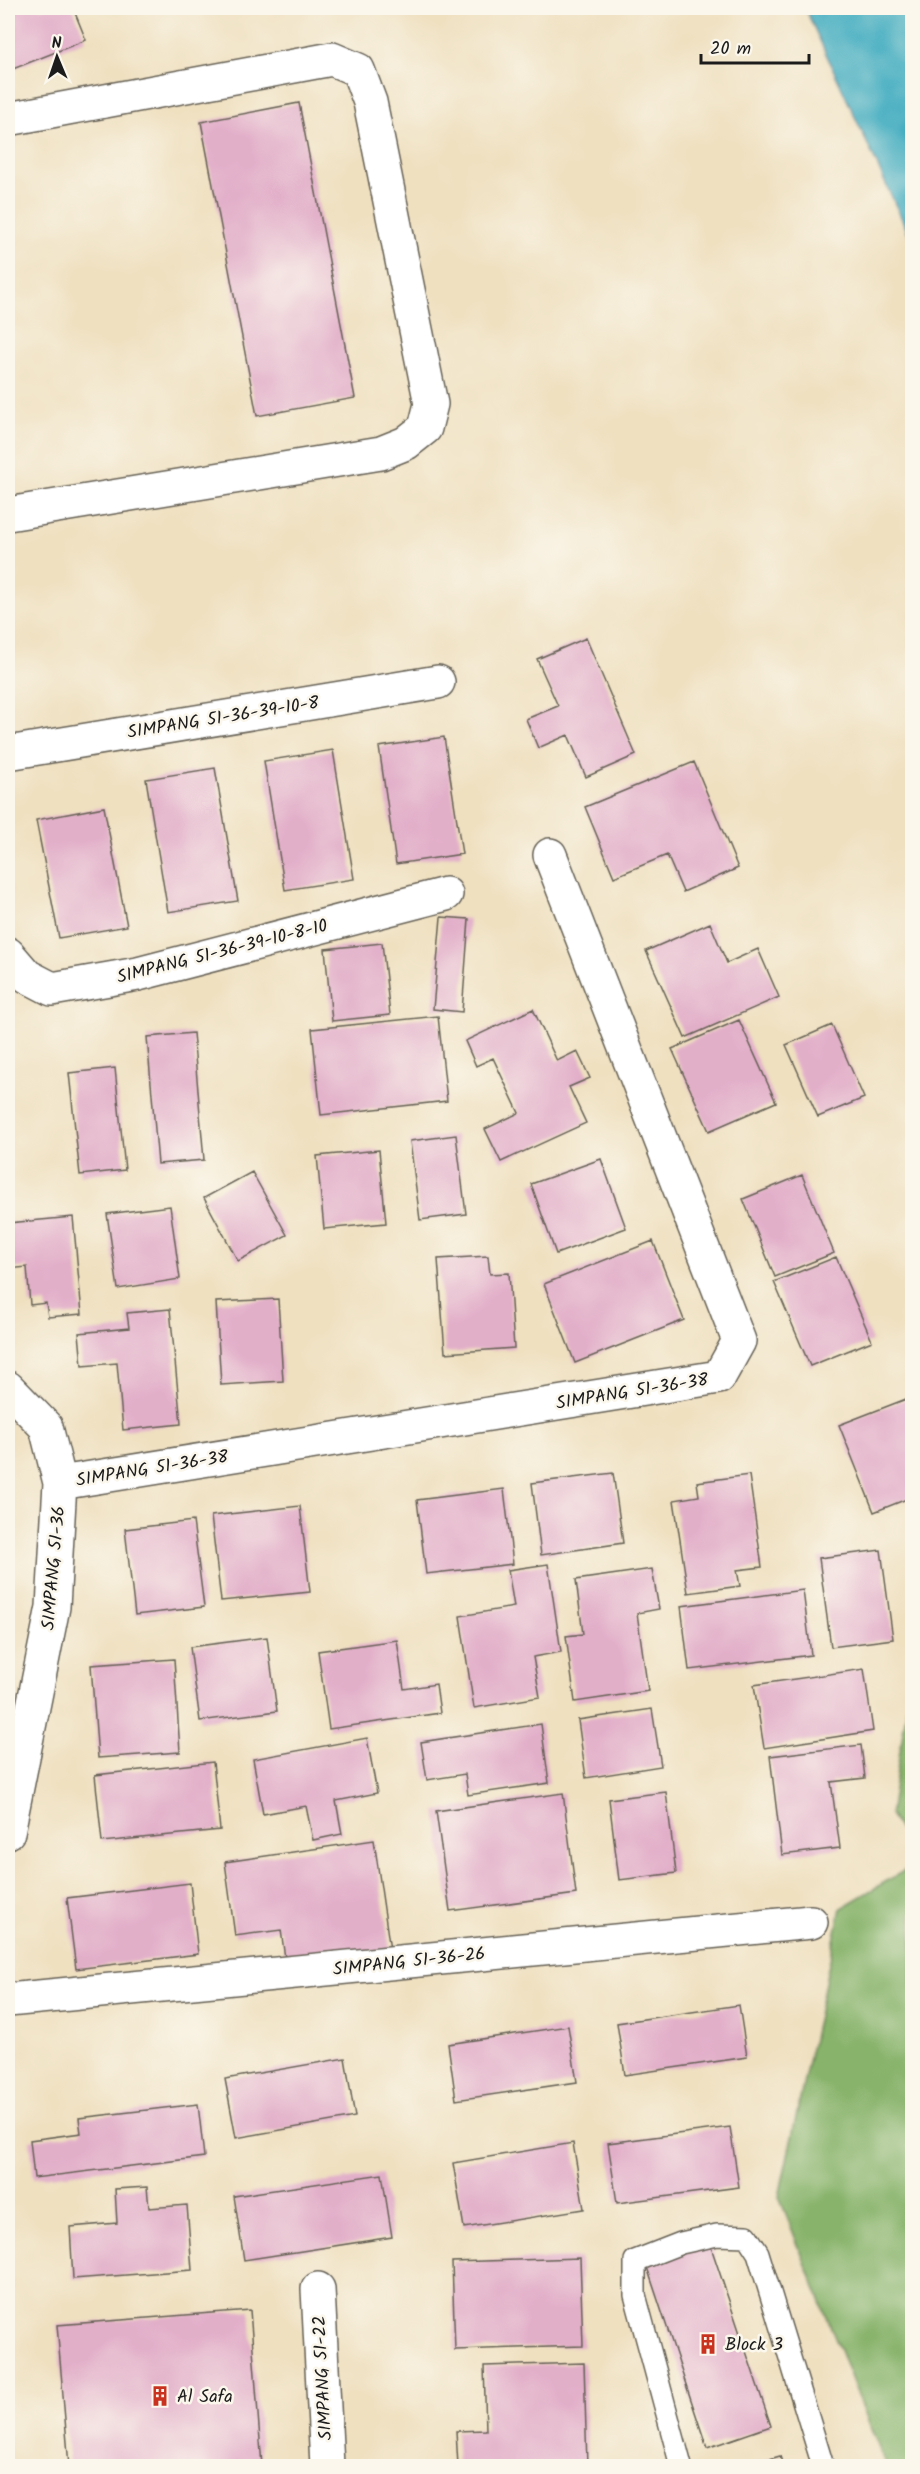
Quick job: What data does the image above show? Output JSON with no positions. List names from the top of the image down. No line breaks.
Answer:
{"streets":{"street":["SIMPANG 51-36-39-10-8","SIMPANG 51-36-39-10-8-10","SIMPANG 51-36-38","SIMPANG 51-36","SIMPANG 51-36-26","SIMPANG 51-22"]},"crossings":[["SIMPANG 51-36-38","SIMPANG 51-36"]],"places":{"building":["Block 3","Al Safa"]},"scale_bar":"20 m","north":"top"}
